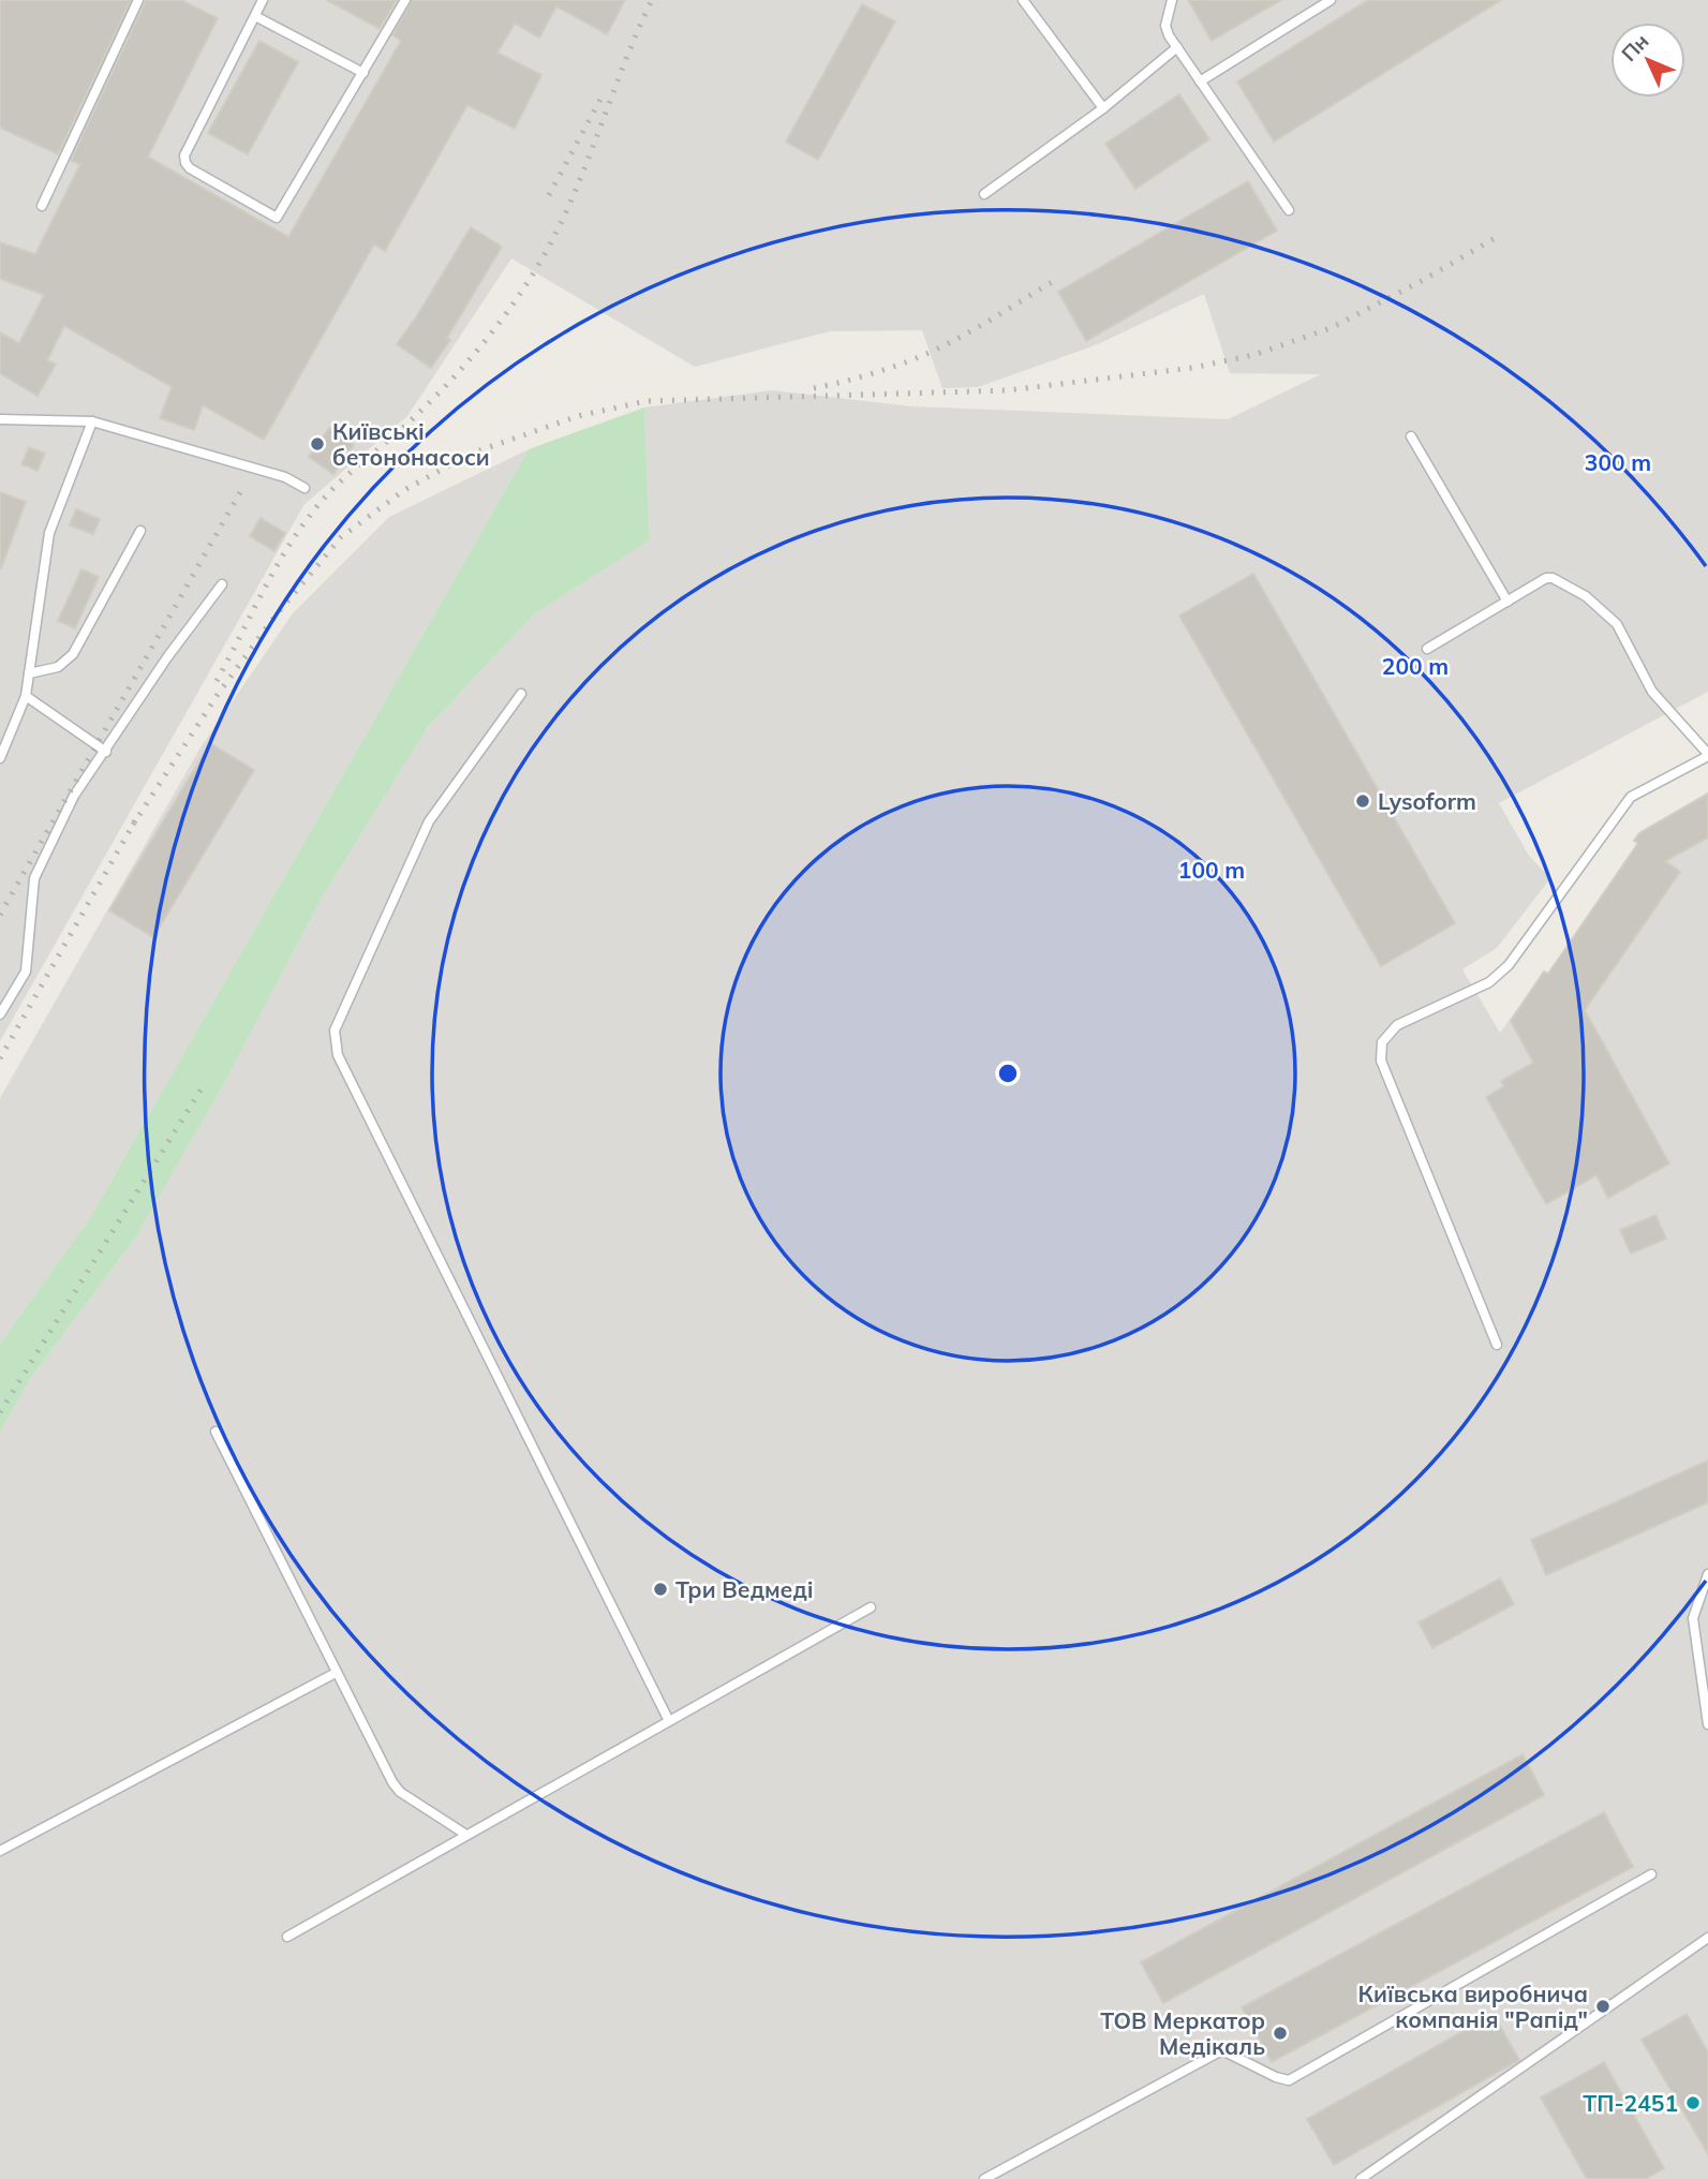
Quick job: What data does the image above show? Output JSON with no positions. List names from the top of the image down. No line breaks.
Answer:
{"places":["Київські бетононасоси","Lysoform","Три Ведмеді","Київська виробнича компанія \"Рапід\"","ТОВ Меркатор Медікаль","ТП-2451"],"north":"top left","rings":["300 m","200 m","100 m"]}
